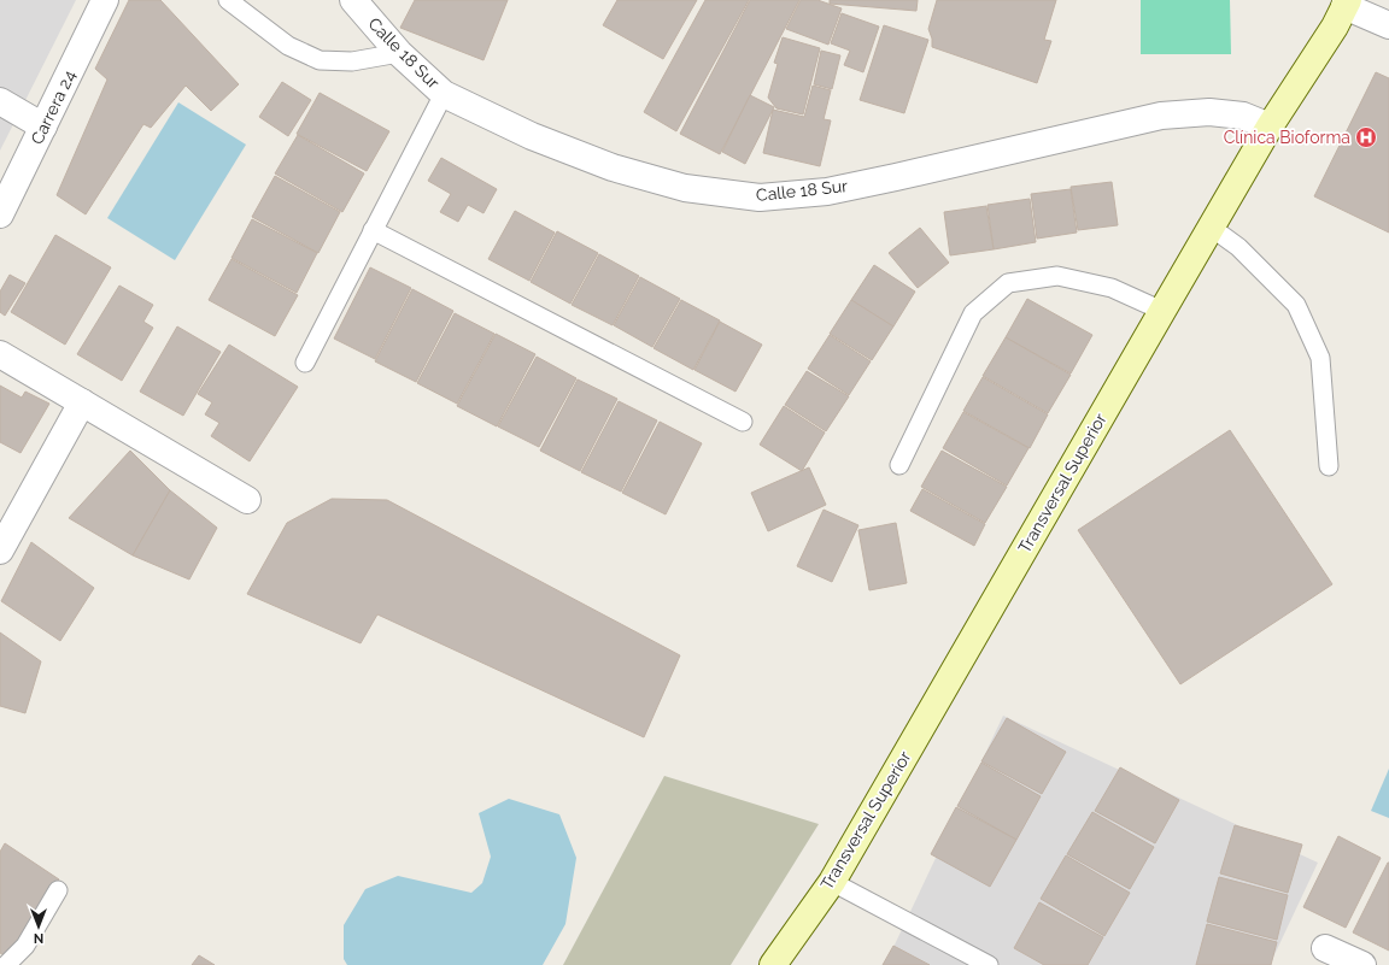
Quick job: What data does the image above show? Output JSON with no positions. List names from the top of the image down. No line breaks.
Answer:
{"streets":{"main road":["Transversal Superior"],"street":["Calle 18 Sur","Carrera 24"]},"crossings":[["Calle 18 Sur","Transversal Superior"]],"places":{"hospital":["Clínica Bioforma"]},"north":"bottom"}
